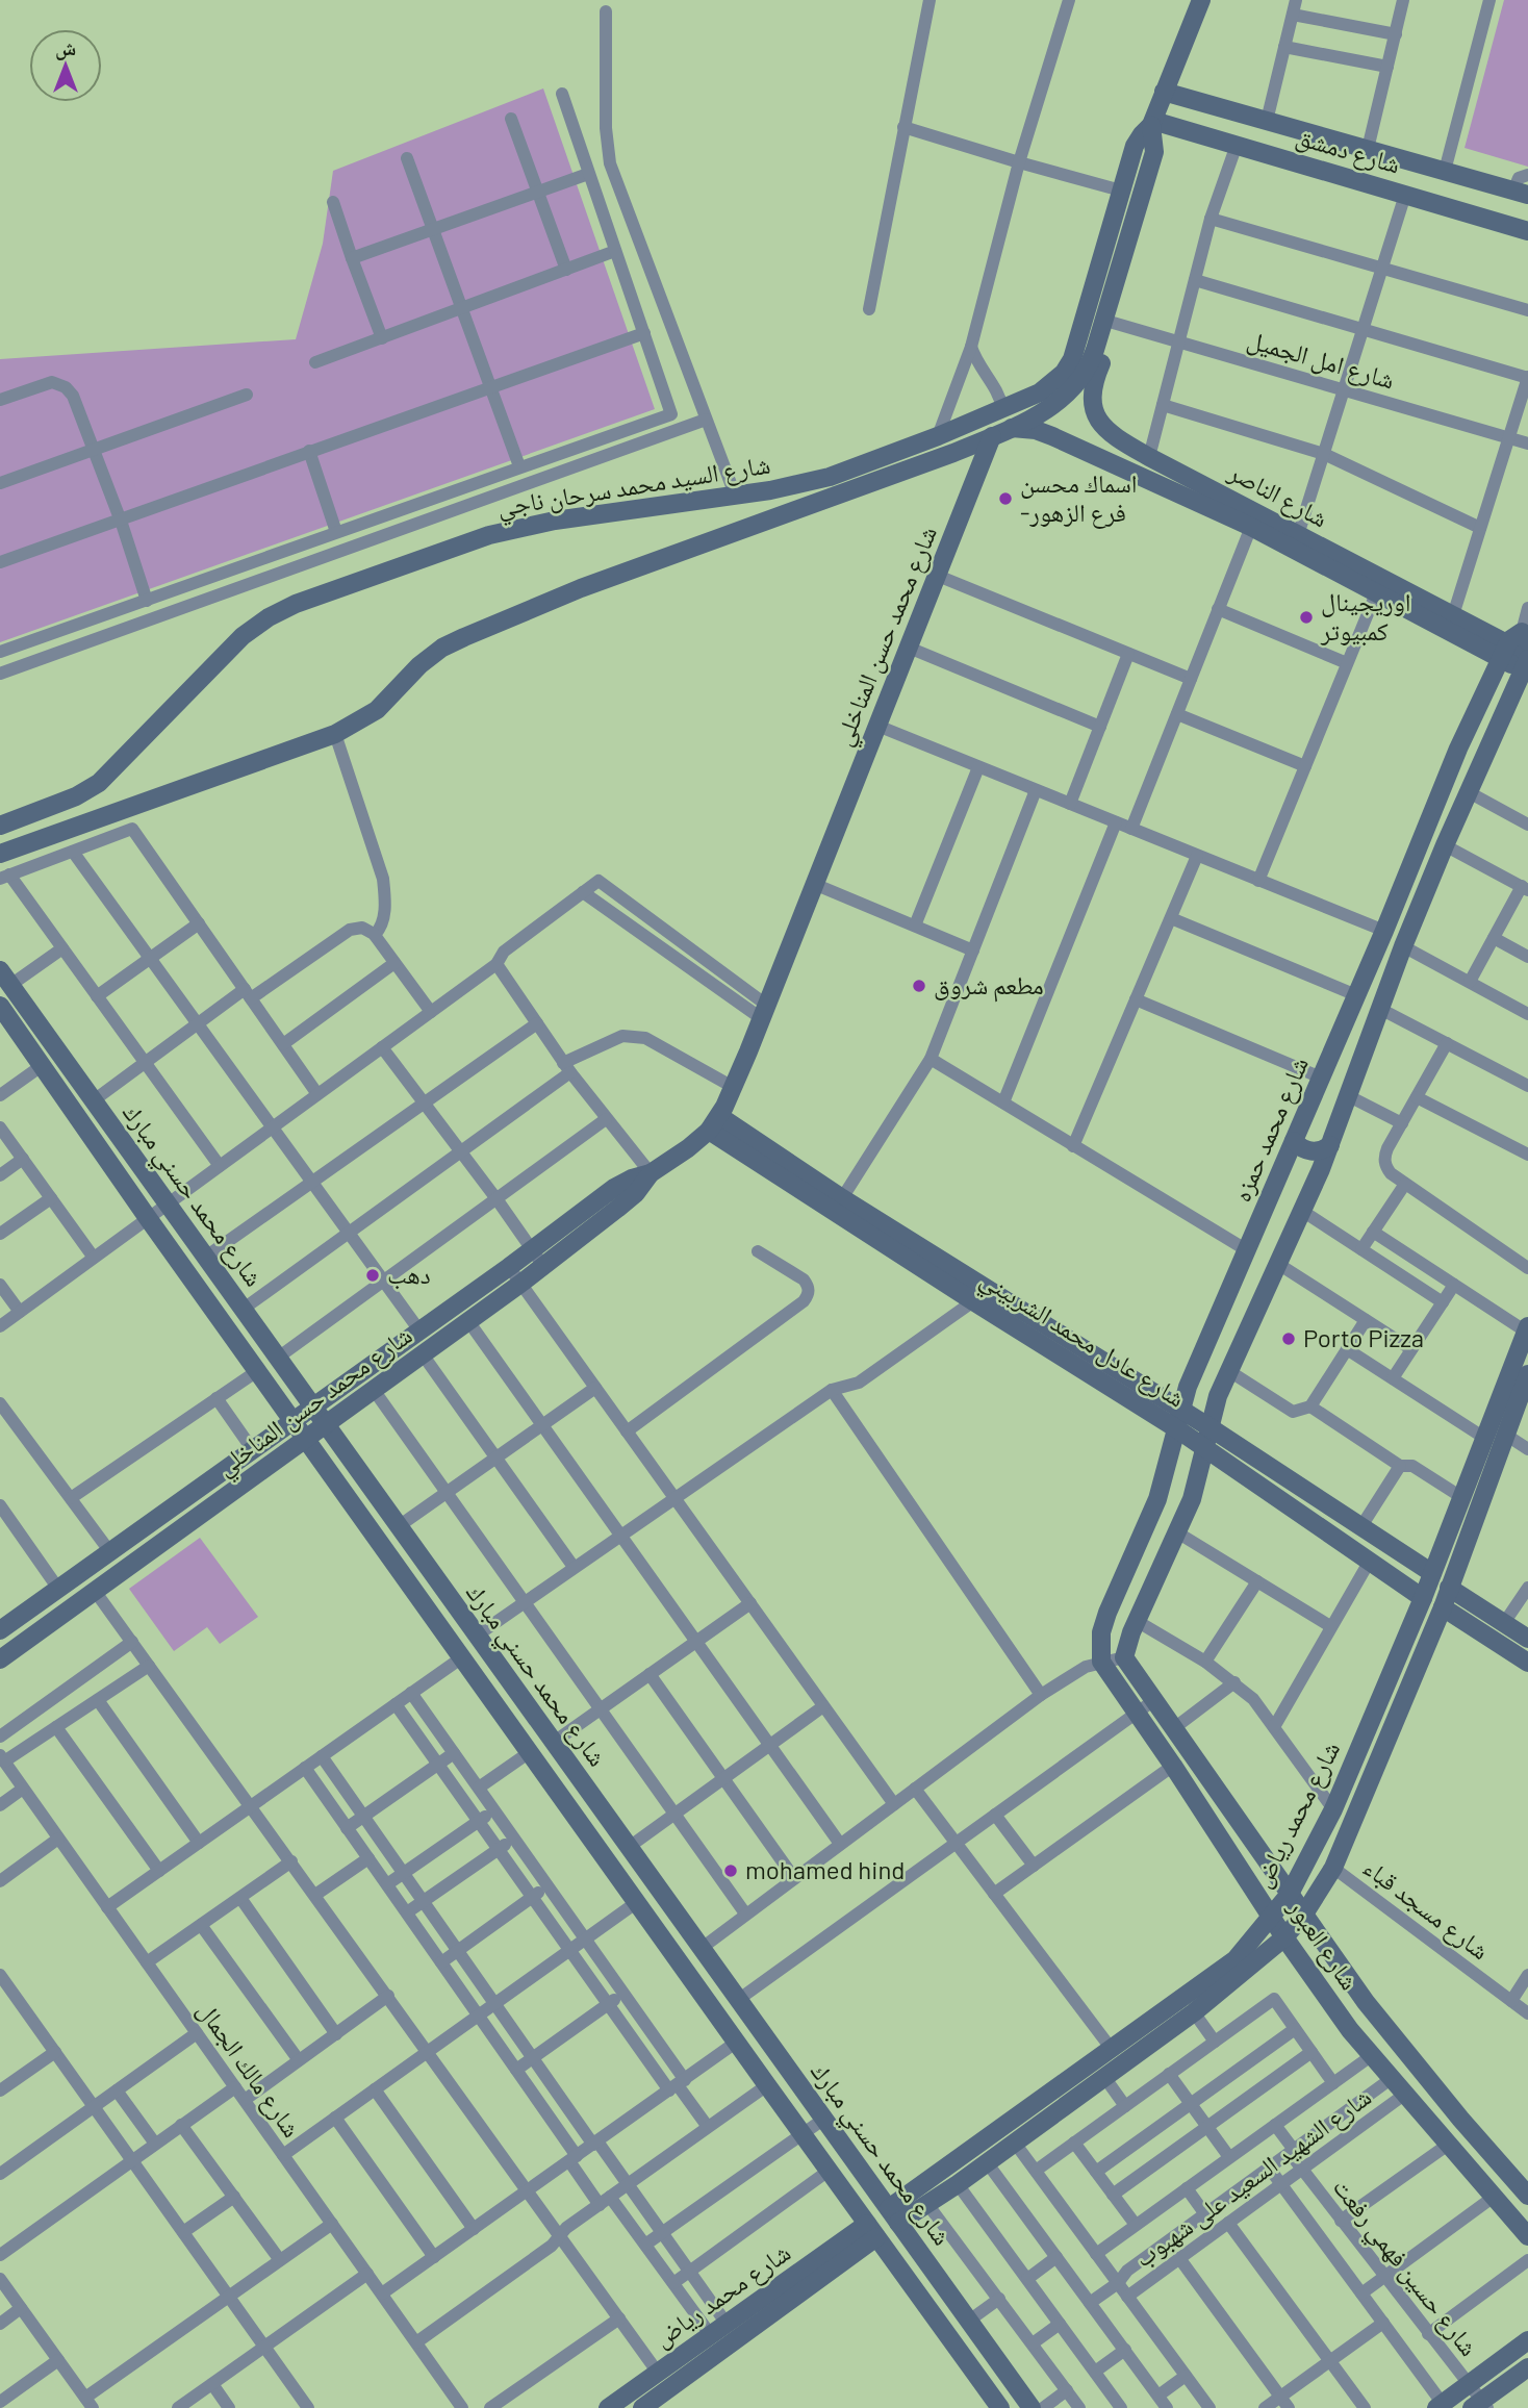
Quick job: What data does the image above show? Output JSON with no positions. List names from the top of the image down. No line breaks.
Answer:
{"streets":{"street":["شارع دمشق","شارع امل الجميل","شارع السيد محمد سرحان ناجي","شارع الناصر","شارع محمد حسن المناخلي","شارع محمد حمزه","شارع محمد حسني مبارك","شارع عادل محمد الشربيني","شارع محمد رياض","شارع مسجد قباء","شارع العبور","شارع مالك الجمال","شارع الشهيد السعيد على شهبوب","شارع حسين فهمي رفعت"]},"crossings":[["شارع امل الجميل","شارع الناصر"],["شارع السيد محمد سرحان ناجي","شارع محمد حسن المناخلي"],["شارع الناصر","شارع محمد حمزه"],["شارع محمد حسن المناخلي","شارع محمد حسني مبارك"],["شارع محمد حسن المناخلي","شارع عادل محمد الشربيني"],["شارع محمد حمزه","شارع عادل محمد الشربيني"],["شارع محمد حمزه","شارع العبور"],["شارع محمد حسني مبارك","شارع محمد رياض"],["شارع عادل محمد الشربيني","شارع محمد رياض"],["شارع محمد رياض","شارع مسجد قباء"],["شارع محمد رياض","شارع العبور"],["شارع العبور","شارع الشهيد السعيد على شهبوب"],["شارع الشهيد السعيد على شهبوب","شارع حسين فهمي رفعت"]],"places":["اسماك محسن -فرع الزهور","اوريجينال كمبيوتر","مطعم شروق","دهب","Porto Pizza","mohamed hind"],"north":"top"}
